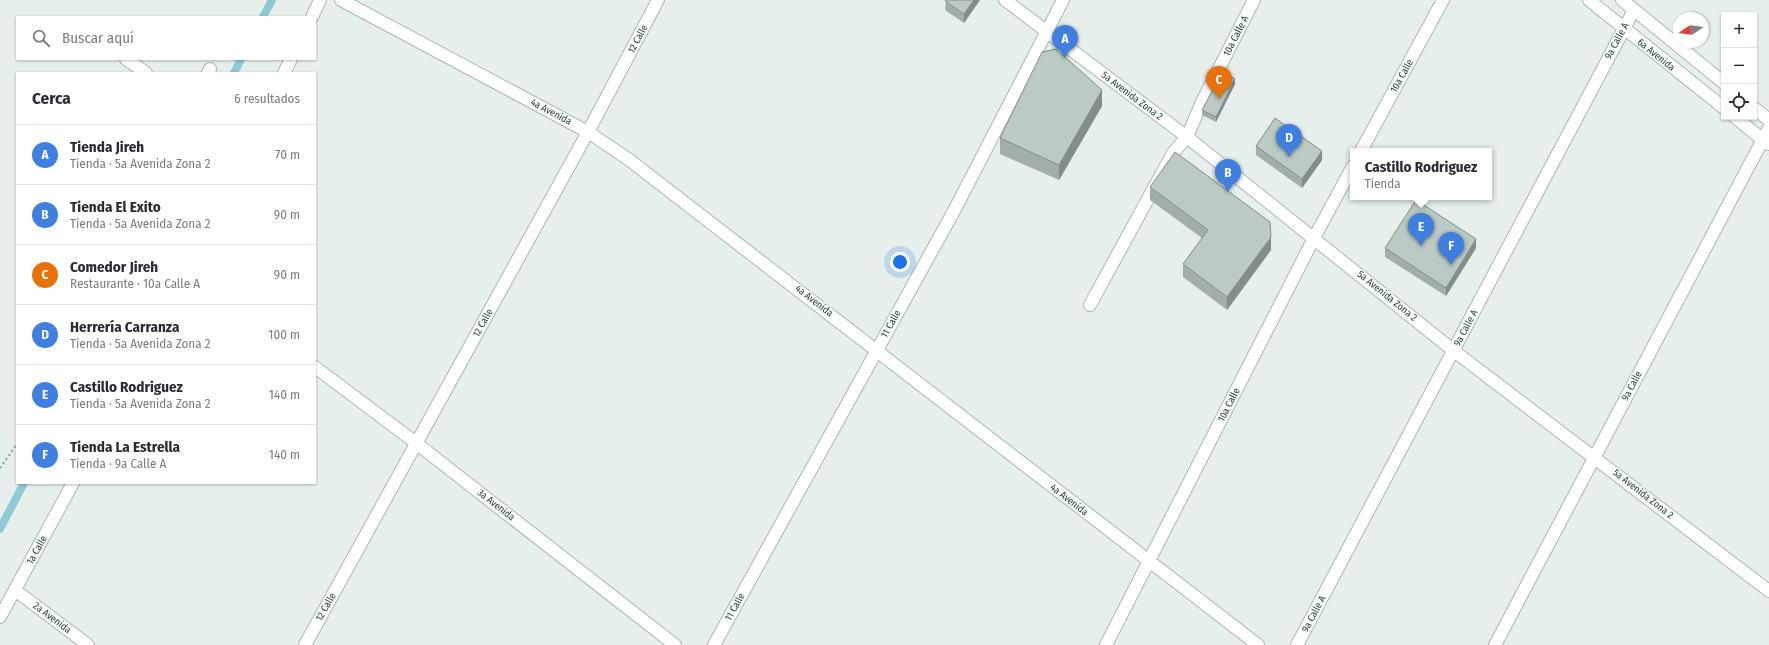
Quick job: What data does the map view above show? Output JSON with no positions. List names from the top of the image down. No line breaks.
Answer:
{"streets":{"street":["10a Calle A","12 Calle","9a Calle A","6a Avenida","10a Calle","5a Avenida Zona 2","4a Avenida","11 Calle","9a Calle","3a Avenida","1a Calle","2a Avenida"]},"crossings":[["10a Calle A","5a Avenida Zona 2"],["12 Calle","4a Avenida"],["12 Calle","3a Avenida"],["9a Calle A","6a Avenida"],["9a Calle A","5a Avenida Zona 2"],["10a Calle","5a Avenida Zona 2"],["10a Calle","4a Avenida"],["5a Avenida Zona 2","11 Calle"],["5a Avenida Zona 2","9a Calle"],["4a Avenida","11 Calle"],["1a Calle","2a Avenida"]],"north":"left","page":{"map_buttons":["+","−"],"search":"Buscar aquí","pins":["A","C","D","B","E","F"],"heading":["Cerca","6 resultados"],"list":[{"mark":"A","name":"Tienda Jireh","note":"Tienda · 5a Avenida Zona 2","value":"70 m"},{"mark":"B","name":"Tienda El Exito","note":"Tienda · 5a Avenida Zona 2","value":"90 m"},{"mark":"C","name":"Comedor Jireh","note":"Restaurante · 10a Calle A","value":"90 m"},{"mark":"D","name":"Herrería Carranza","note":"Tienda · 5a Avenida Zona 2","value":"100 m"},{"mark":"E","name":"Castillo Rodriguez","note":"Tienda · 5a Avenida Zona 2","value":"140 m"},{"mark":"F","name":"Tienda La Estrella","note":"Tienda · 9a Calle A","value":"140 m"}],"popup":["Castillo Rodriguez","Tienda"]}}
